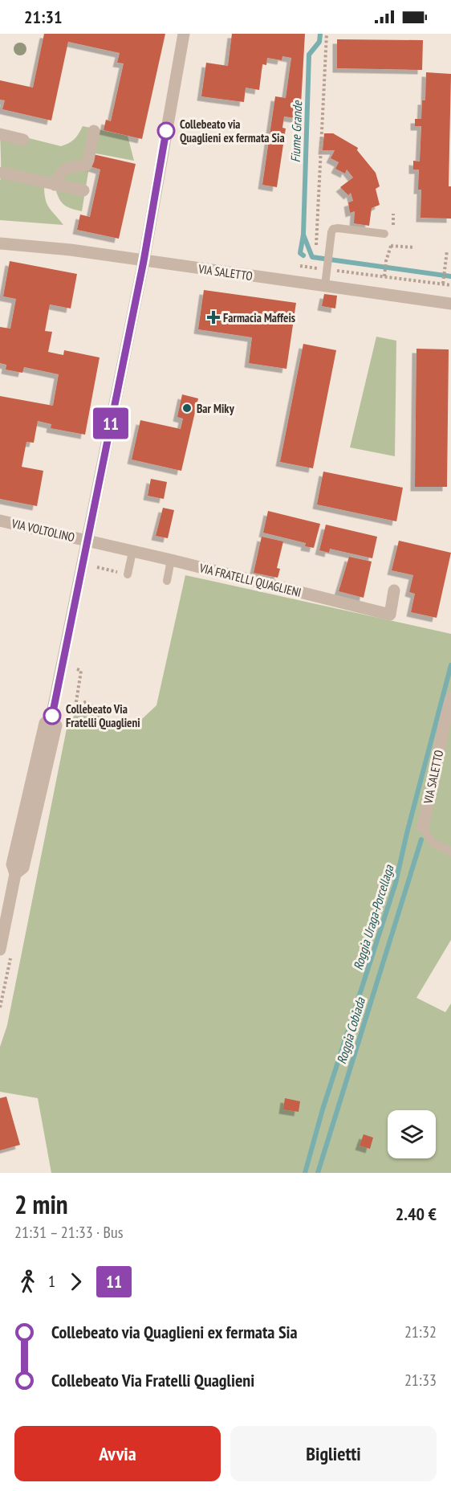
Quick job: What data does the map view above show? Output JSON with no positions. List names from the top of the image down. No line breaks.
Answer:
{"streets":{"street":["VIA SALETTO","VIA VOLTOLINO","VIA FRATELLI QUAGLIENI"]},"crossings":[["VIA VOLTOLINO","VIA FRATELLI QUAGLIENI"]],"water":["Fiume Grande","Roggia Uraga-Porcellaga","Roggia Cobiada"],"places":{"other":["Collebeato via Quaglieni ex fermata Sia","Bar Miky","Collebeato Via Fratelli Quaglieni"],"health":["Farmacia Maffeis"]},"lines":["bus line 11"],"page":{"status":"21:31","on_map":"11","heading":["2 min","21:31 – 21:33 · Bus","2.40 €"],"legs":["1","11"],"list":[{"name":"Collebeato via Quaglieni ex fermata Sia","value":"21:32"},{"name":"Collebeato Via Fratelli Quaglieni","value":"21:33"}],"buttons":["Avvia","Biglietti"]}}
